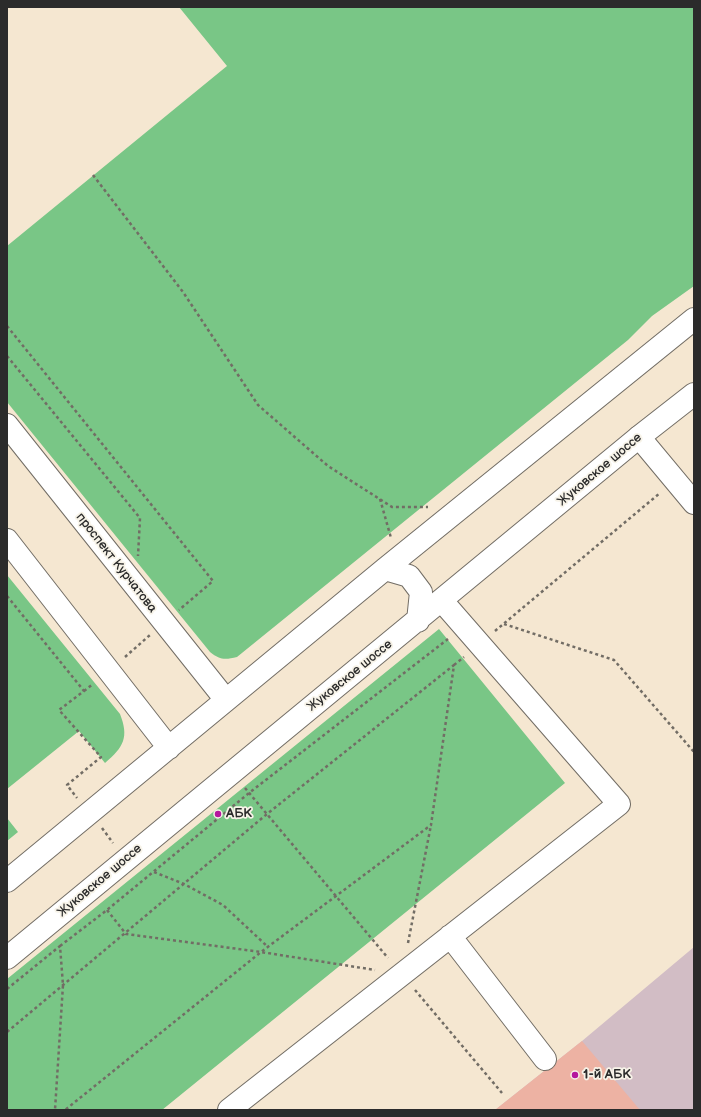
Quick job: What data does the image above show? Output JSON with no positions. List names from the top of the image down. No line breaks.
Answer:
{"streets":{"main road":["Жуковское шоссе","проспект Курчатова"]},"places":["АБК","1-й АБК"]}
